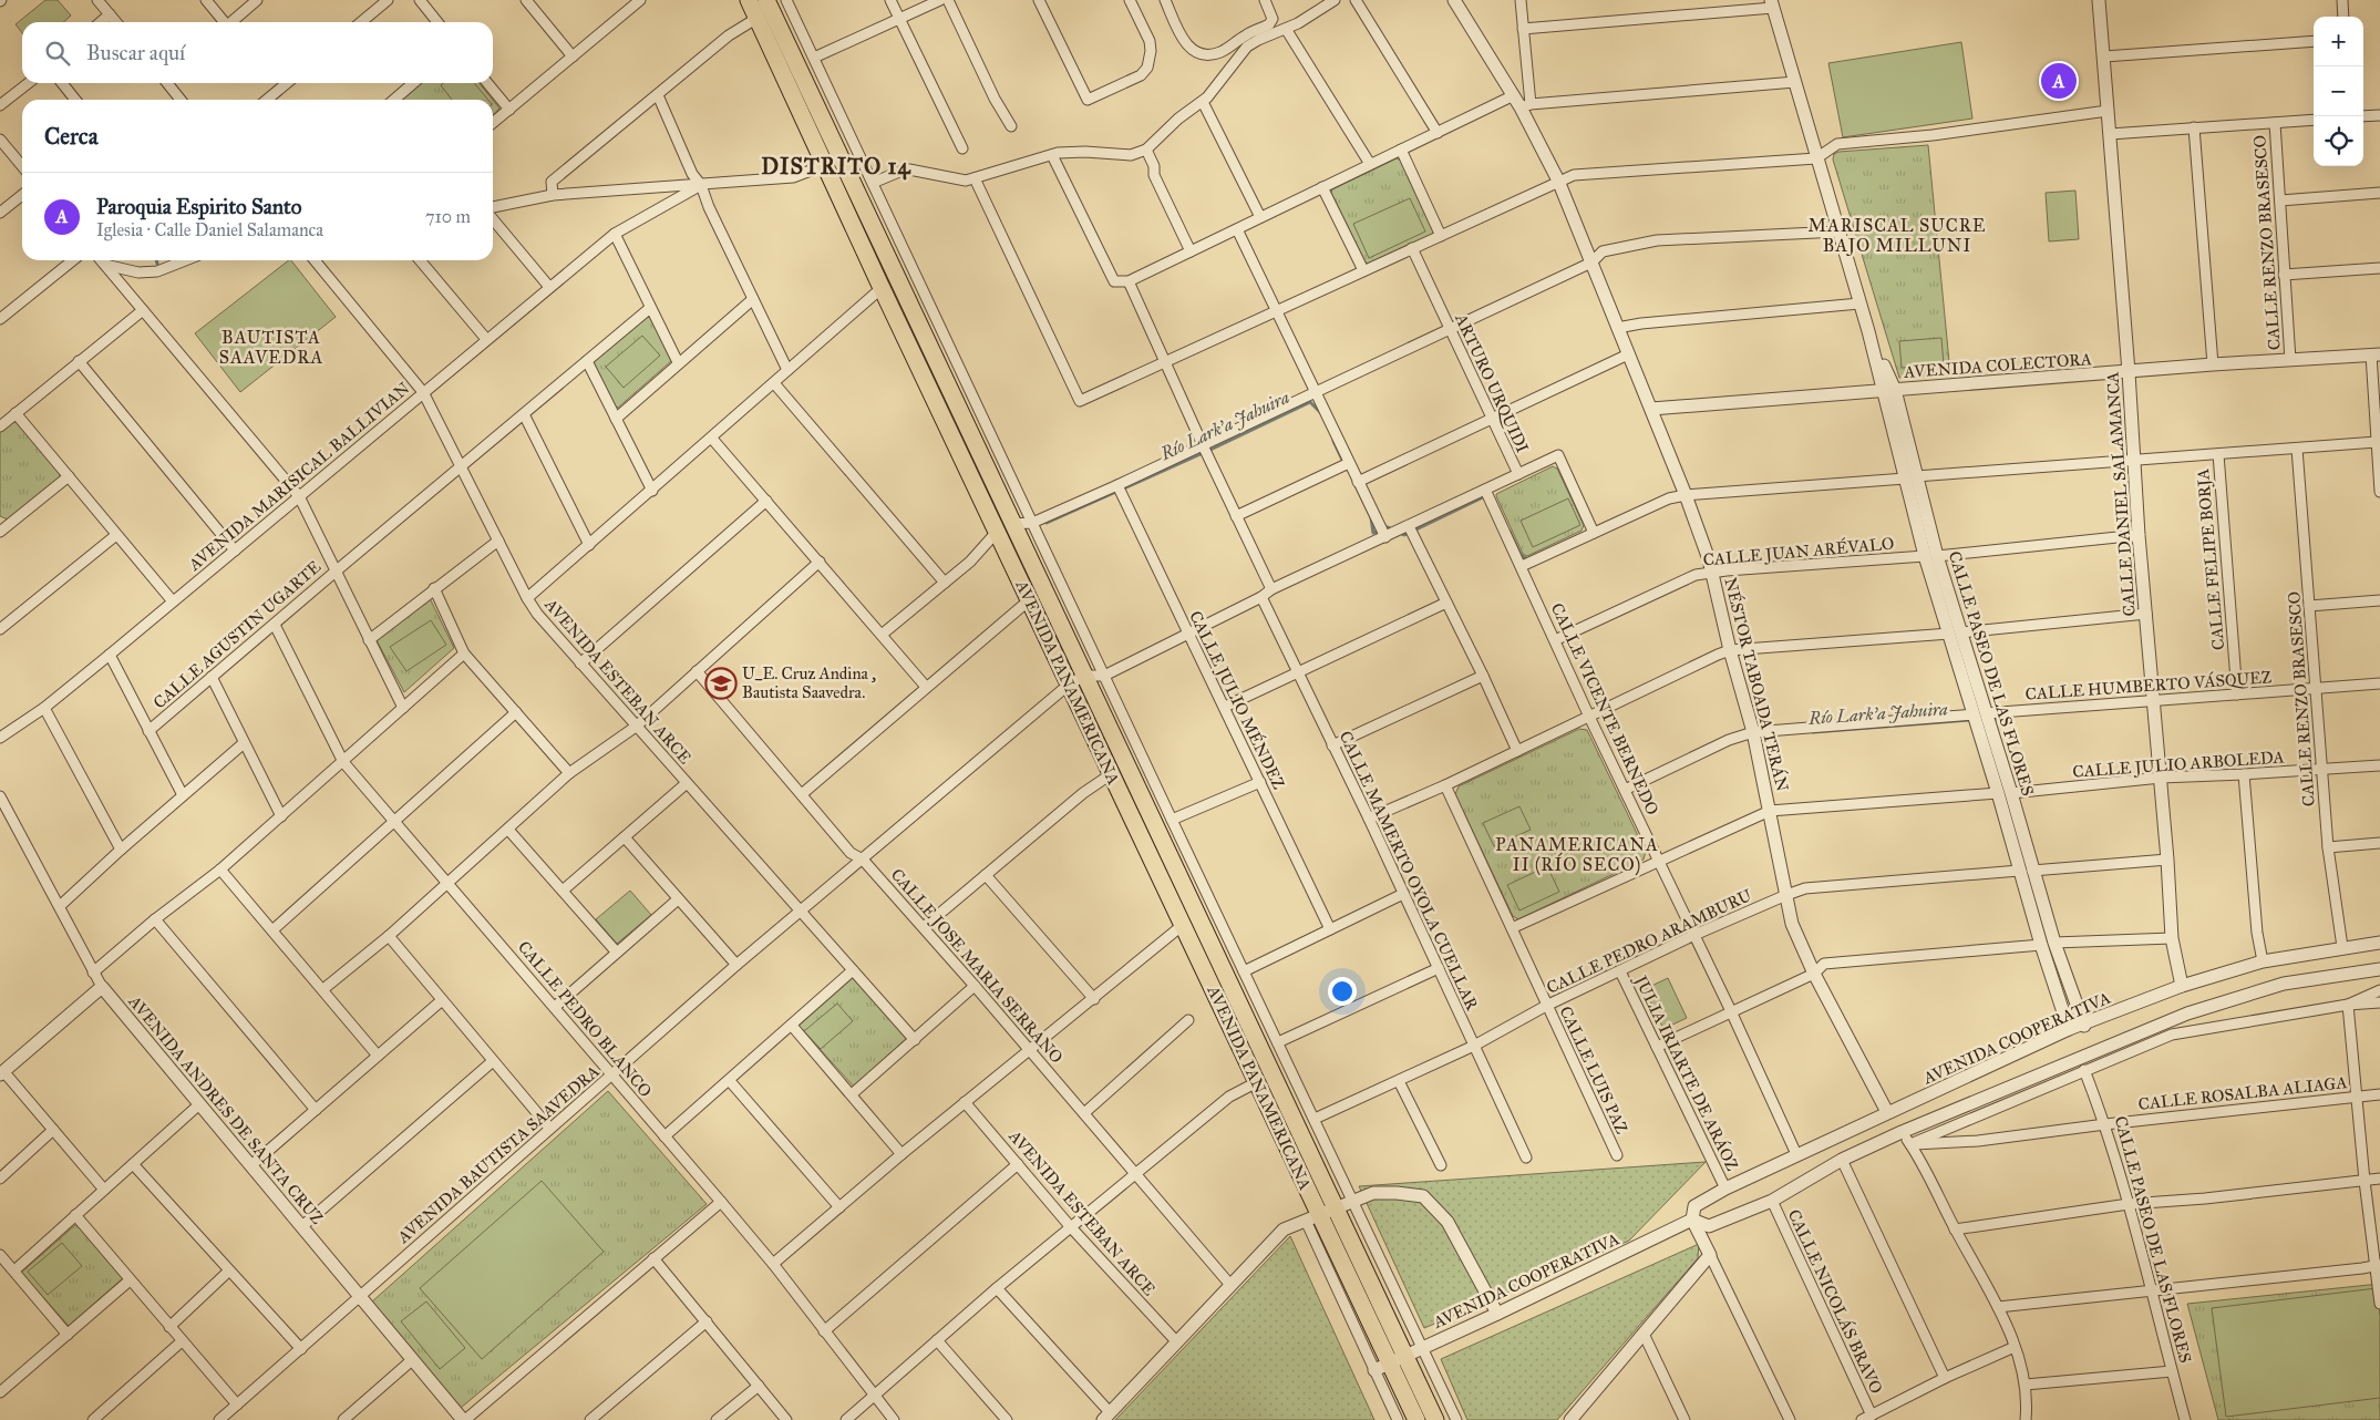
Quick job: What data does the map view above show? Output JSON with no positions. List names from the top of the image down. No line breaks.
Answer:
{"streets":{"highway":["AVENIDA PANAMERICANA"],"street":["CALLE RENZO BRASESCO","AVENIDA COLECTORA","ARTURO URQUIDI","AVENIDA MARISICAL BALLIVIAN","CALLE DANIEL SALAMANCA","CALLE JUAN ARÉVALO","CALLE FELIPE BORJA","CALLE AGUSTIN UGARTE","CALLE PASEO DE LAS FLORES","AVENIDA ESTEBAN ARCE","NÉSTOR TABOADA TERÁN","CALLE HUMBERTO VÁSQUEZ","CALLE JULIO MÉNDEZ","CALLE VICENTE BERNEDO","CALLE JULIO ARBOLEDA","CALLE MAMERTO OYOLA CUELLAR","CALLE PEDRO ARAMBURU","CALLE JOSE MARIA SERRANO","CALLE PEDRO BLANCO","AVENIDA COOPERATIVA","CALLE LUIS PAZ","JULIA IRIARTE DE ARÁOZ","CALLE ROSALBA ALIAGA","AVENIDA ANDRES DE SANTA CRUZ","AVENIDA BAUTISTA SAAVEDRA","CALLE NICOLÁS BRAVO"]},"crossings":[["CALLE RENZO BRASESCO","AVENIDA COLECTORA"],["CALLE RENZO BRASESCO","CALLE HUMBERTO VÁSQUEZ"],["CALLE RENZO BRASESCO","CALLE JULIO ARBOLEDA"],["CALLE RENZO BRASESCO","AVENIDA COOPERATIVA"],["AVENIDA COLECTORA","CALLE DANIEL SALAMANCA"],["AVENIDA COLECTORA","CALLE PASEO DE LAS FLORES"],["AVENIDA COLECTORA","NÉSTOR TABOADA TERÁN"],["AVENIDA MARISICAL BALLIVIAN","CALLE AGUSTIN UGARTE"],["AVENIDA MARISICAL BALLIVIAN","AVENIDA ESTEBAN ARCE"],["CALLE DANIEL SALAMANCA","CALLE JUAN ARÉVALO"],["CALLE DANIEL SALAMANCA","CALLE HUMBERTO VÁSQUEZ"],["CALLE DANIEL SALAMANCA","CALLE JULIO ARBOLEDA"],["CALLE DANIEL SALAMANCA","AVENIDA COOPERATIVA"],["CALLE JUAN ARÉVALO","CALLE PASEO DE LAS FLORES"],["CALLE JUAN ARÉVALO","NÉSTOR TABOADA TERÁN"],["CALLE JUAN ARÉVALO","CALLE VICENTE BERNEDO"],["CALLE FELIPE BORJA","CALLE HUMBERTO VÁSQUEZ"],["CALLE AGUSTIN UGARTE","CALLE PEDRO BLANCO"],["CALLE PASEO DE LAS FLORES","CALLE HUMBERTO VÁSQUEZ"],["CALLE PASEO DE LAS FLORES","CALLE JULIO ARBOLEDA"],["CALLE PASEO DE LAS FLORES","CALLE PEDRO ARAMBURU"],["CALLE PASEO DE LAS FLORES","AVENIDA COOPERATIVA"],["CALLE PASEO DE LAS FLORES","CALLE ROSALBA ALIAGA"],["AVENIDA ESTEBAN ARCE","AVENIDA BAUTISTA SAAVEDRA"],["AVENIDA PANAMERICANA","AVENIDA COOPERATIVA"],["AVENIDA PANAMERICANA","AVENIDA BAUTISTA SAAVEDRA"],["NÉSTOR TABOADA TERÁN","CALLE HUMBERTO VÁSQUEZ"],["NÉSTOR TABOADA TERÁN","CALLE PEDRO ARAMBURU"],["NÉSTOR TABOADA TERÁN","AVENIDA COOPERATIVA"],["CALLE HUMBERTO VÁSQUEZ","CALLE VICENTE BERNEDO"],["CALLE VICENTE BERNEDO","CALLE PEDRO ARAMBURU"],["CALLE VICENTE BERNEDO","AVENIDA COOPERATIVA"],["CALLE MAMERTO OYOLA CUELLAR","CALLE PEDRO ARAMBURU"],["CALLE PEDRO ARAMBURU","CALLE LUIS PAZ"],["CALLE PEDRO ARAMBURU","JULIA IRIARTE DE ARÁOZ"],["CALLE JOSE MARIA SERRANO","AVENIDA BAUTISTA SAAVEDRA"],["CALLE PEDRO BLANCO","AVENIDA BAUTISTA SAAVEDRA"],["AVENIDA COOPERATIVA","JULIA IRIARTE DE ARÁOZ"],["AVENIDA ANDRES DE SANTA CRUZ","AVENIDA BAUTISTA SAAVEDRA"]],"districts":["DISTRITO 14","MARISCAL SUCRE BAJO MILLUNI","BAUTISTA SAAVEDRA","PANAMERICANA II (RÍO SECO)"],"water":["Río Lark’a Jahuira"],"places":{"school or university":["U_E. Cruz Andina , Bautista Saavedra."]},"page":{"map_buttons":["+","−"],"search":"Buscar aquí","pins":"A","heading":"Cerca","list":[{"mark":"A","name":"Paroquia Espirito Santo","note":"Iglesia · Calle Daniel Salamanca","value":"710 m"}]}}
